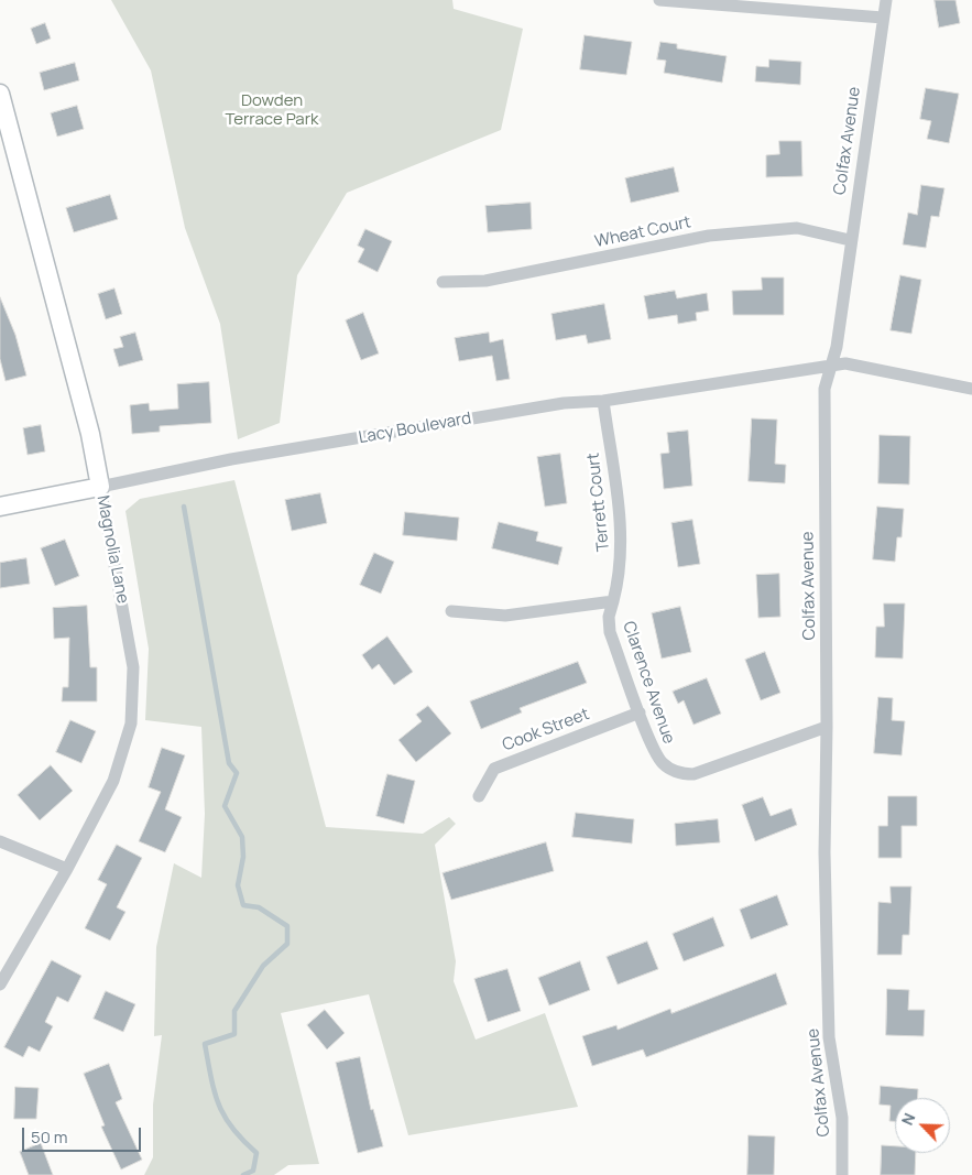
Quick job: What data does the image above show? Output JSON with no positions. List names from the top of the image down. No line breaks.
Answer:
{"streets":{"street":["Colfax Avenue","Wheat Court","Lacy Boulevard","Terrett Court","Magnolia Lane","Clarence Avenue","Cook Street"]},"crossings":[["Colfax Avenue","Wheat Court"],["Colfax Avenue","Lacy Boulevard"],["Colfax Avenue","Clarence Avenue"],["Lacy Boulevard","Terrett Court"],["Lacy Boulevard","Magnolia Lane"],["Terrett Court","Clarence Avenue"],["Clarence Avenue","Cook Street"]],"parks":["Dowden Terrace Park"],"scale_bar":"50 m","north":"top left"}
